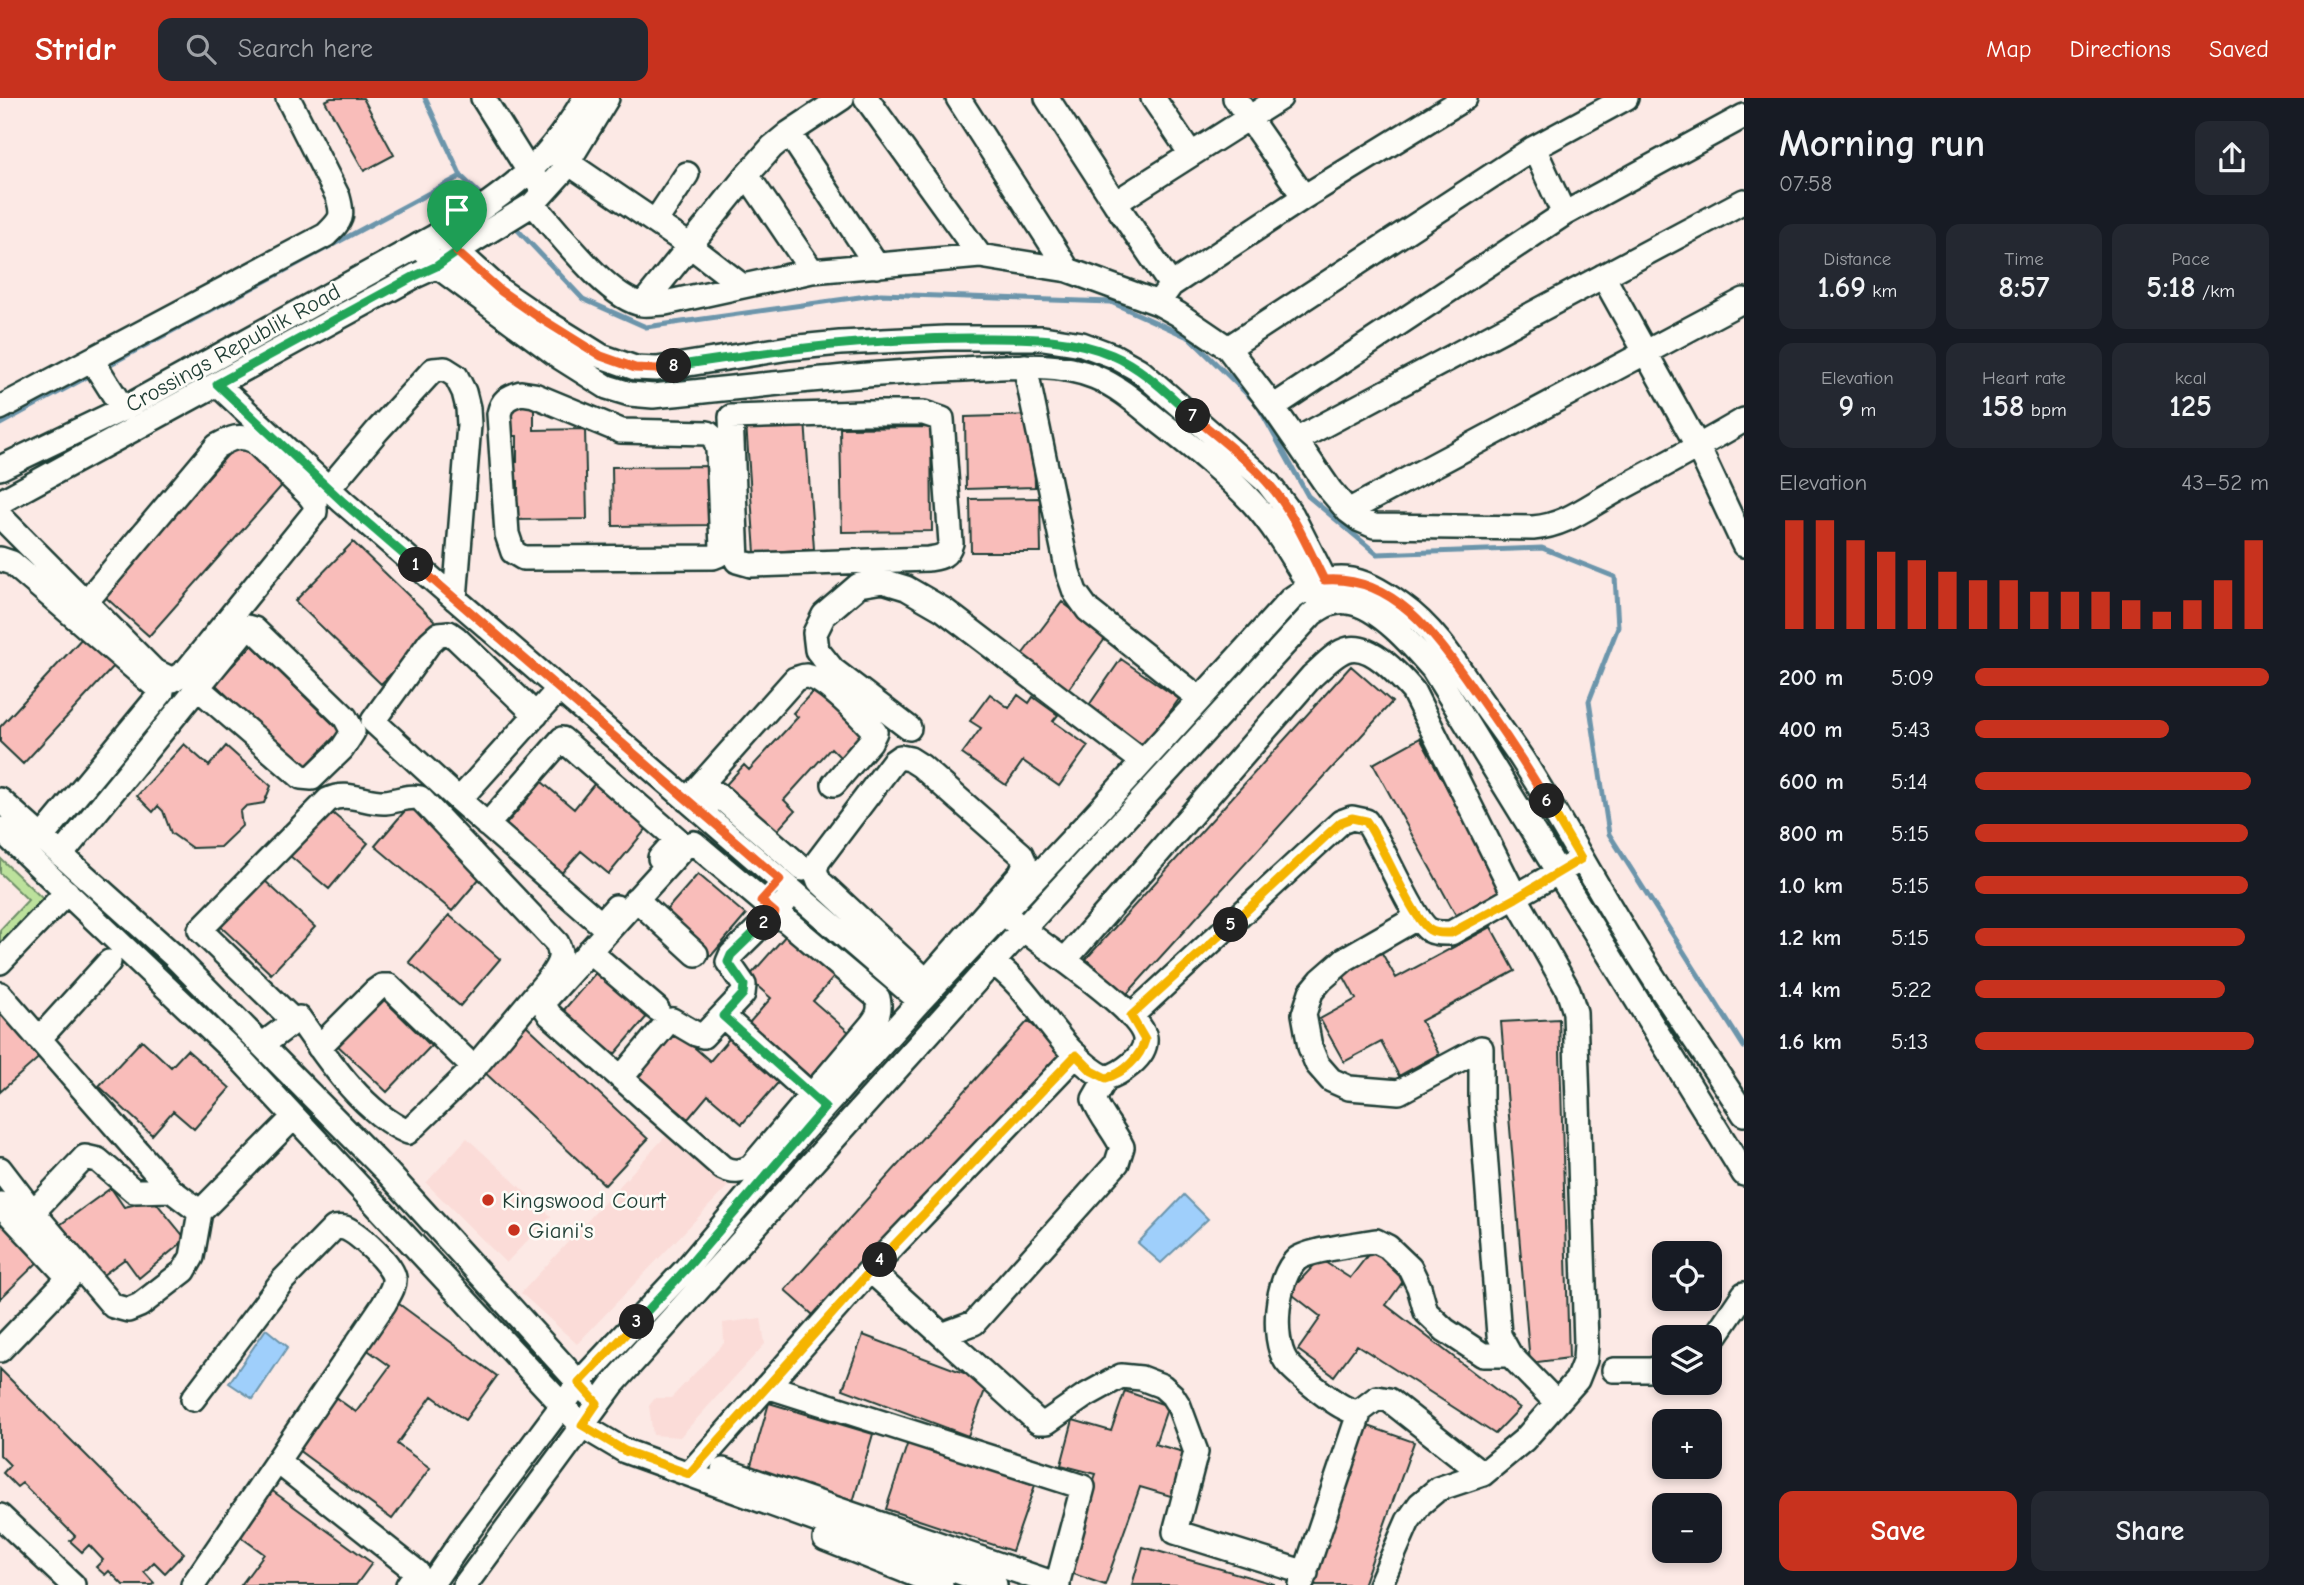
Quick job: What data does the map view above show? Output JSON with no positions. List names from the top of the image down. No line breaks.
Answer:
{"streets":{"street":["Crossings Republik Road"]},"places":["Kingswood Court","Giani's"],"page":{"header":"Stridr","search":"Search here","nav":["Map","Directions","Saved"],"heading":["Morning run","07:58"],"stats":[["Distance","1.69 km"],["Time","8:57"],["Pace","5:18 /km"],["Elevation","9 m"],["Heart rate","158 bpm"],["kcal","125"]],"pins":["8","7","1","6","2","5","4","3"],"chart":["Elevation","43–52 m"],"list":[{"name":"200 m","note":"5:09"},{"name":"400 m","note":"5:43"},{"name":"600 m","note":"5:14"},{"name":"800 m","note":"5:15"},{"name":"1.0 km","note":"5:15"},{"name":"1.2 km","note":"5:15"},{"name":"1.4 km","note":"5:22"},{"name":"1.6 km","note":"5:13"}],"map_buttons":["+","−"],"buttons":["Save","Share"]}}
